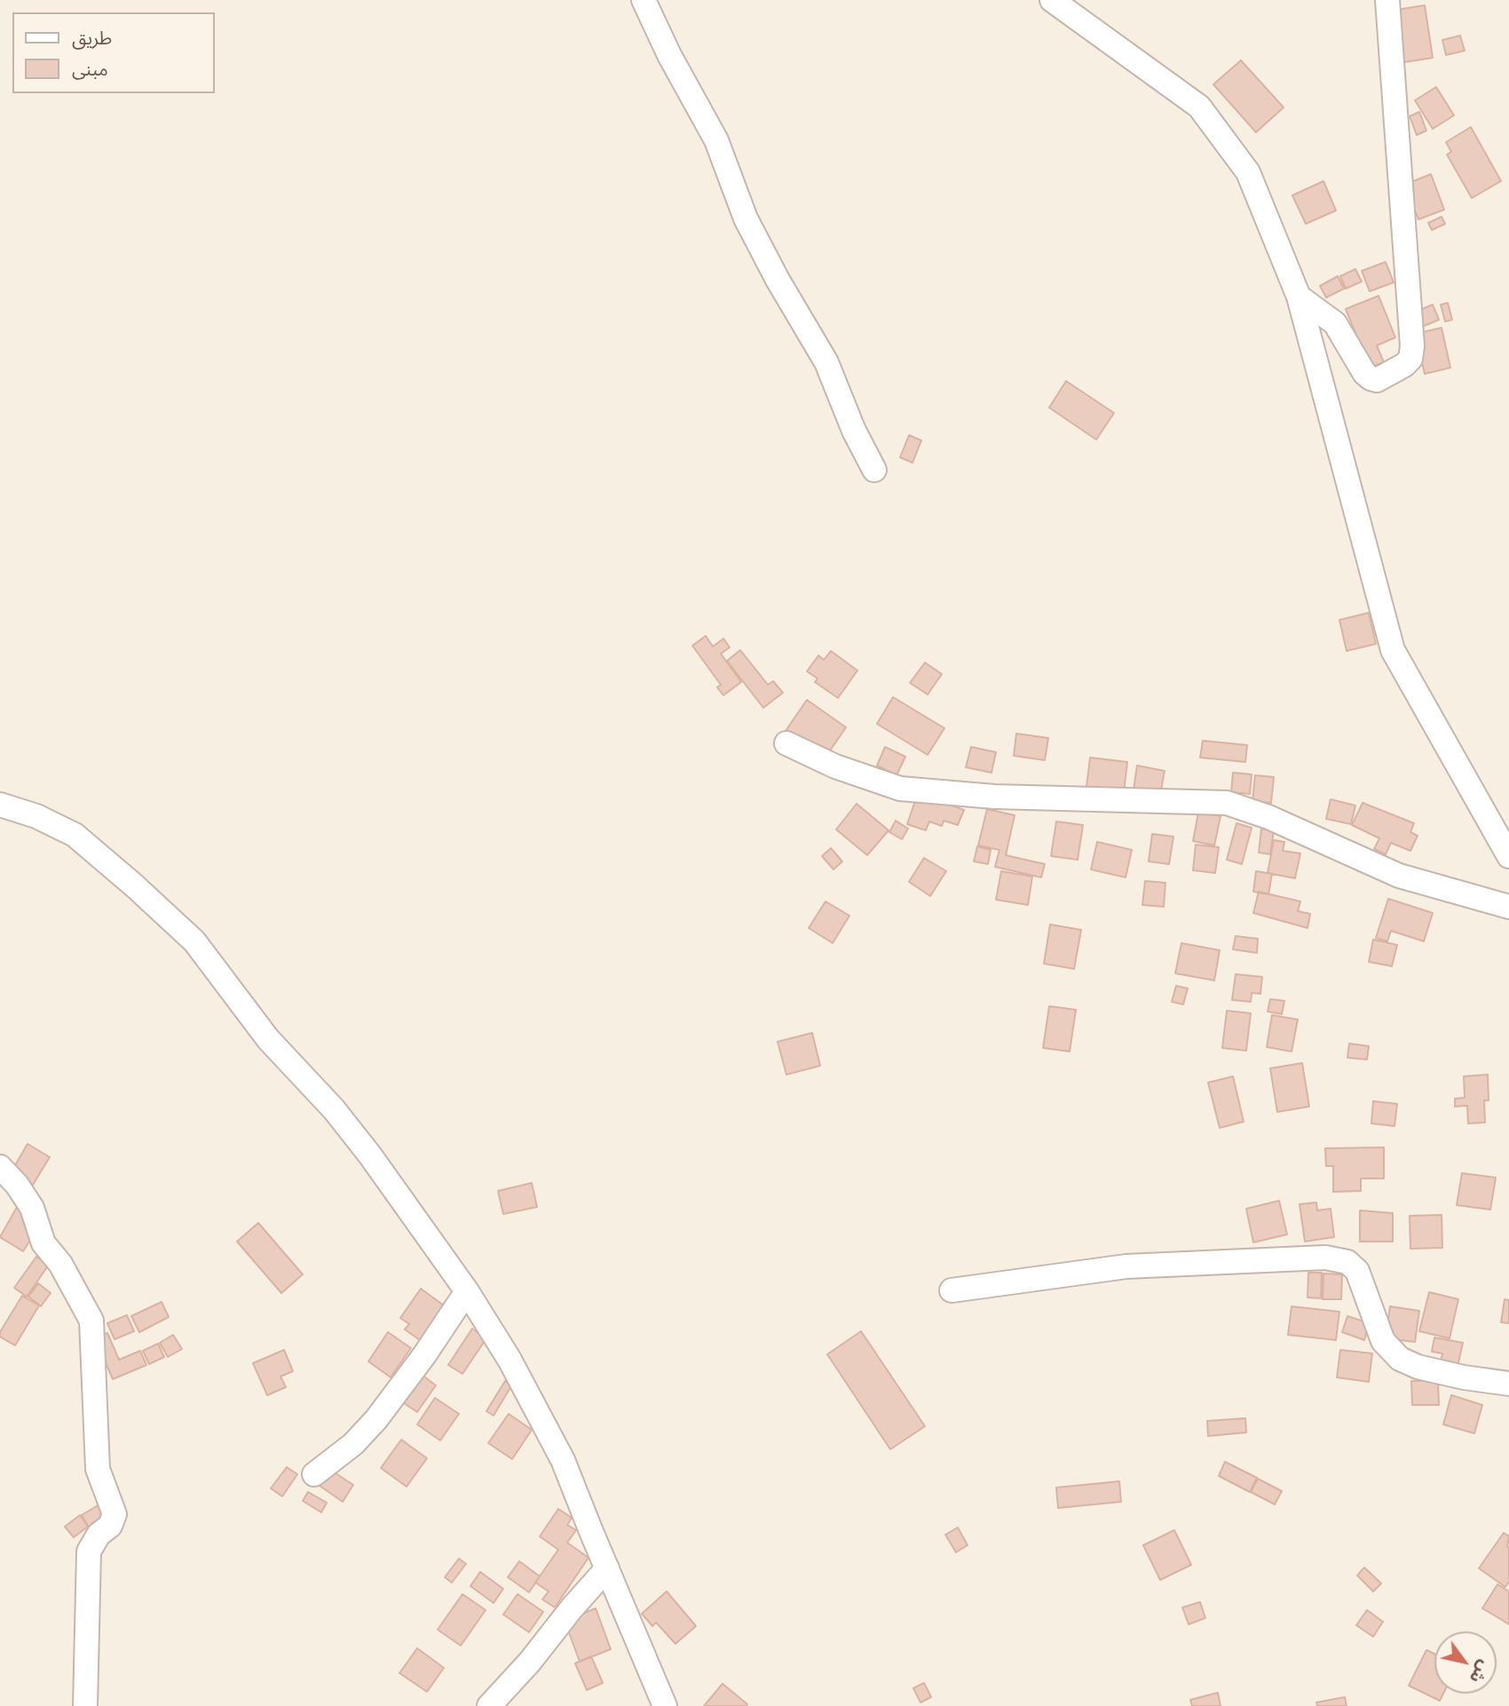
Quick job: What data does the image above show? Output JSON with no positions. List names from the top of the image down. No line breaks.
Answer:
{"legend":["طريق","مبنى"],"north":"bottom right"}
